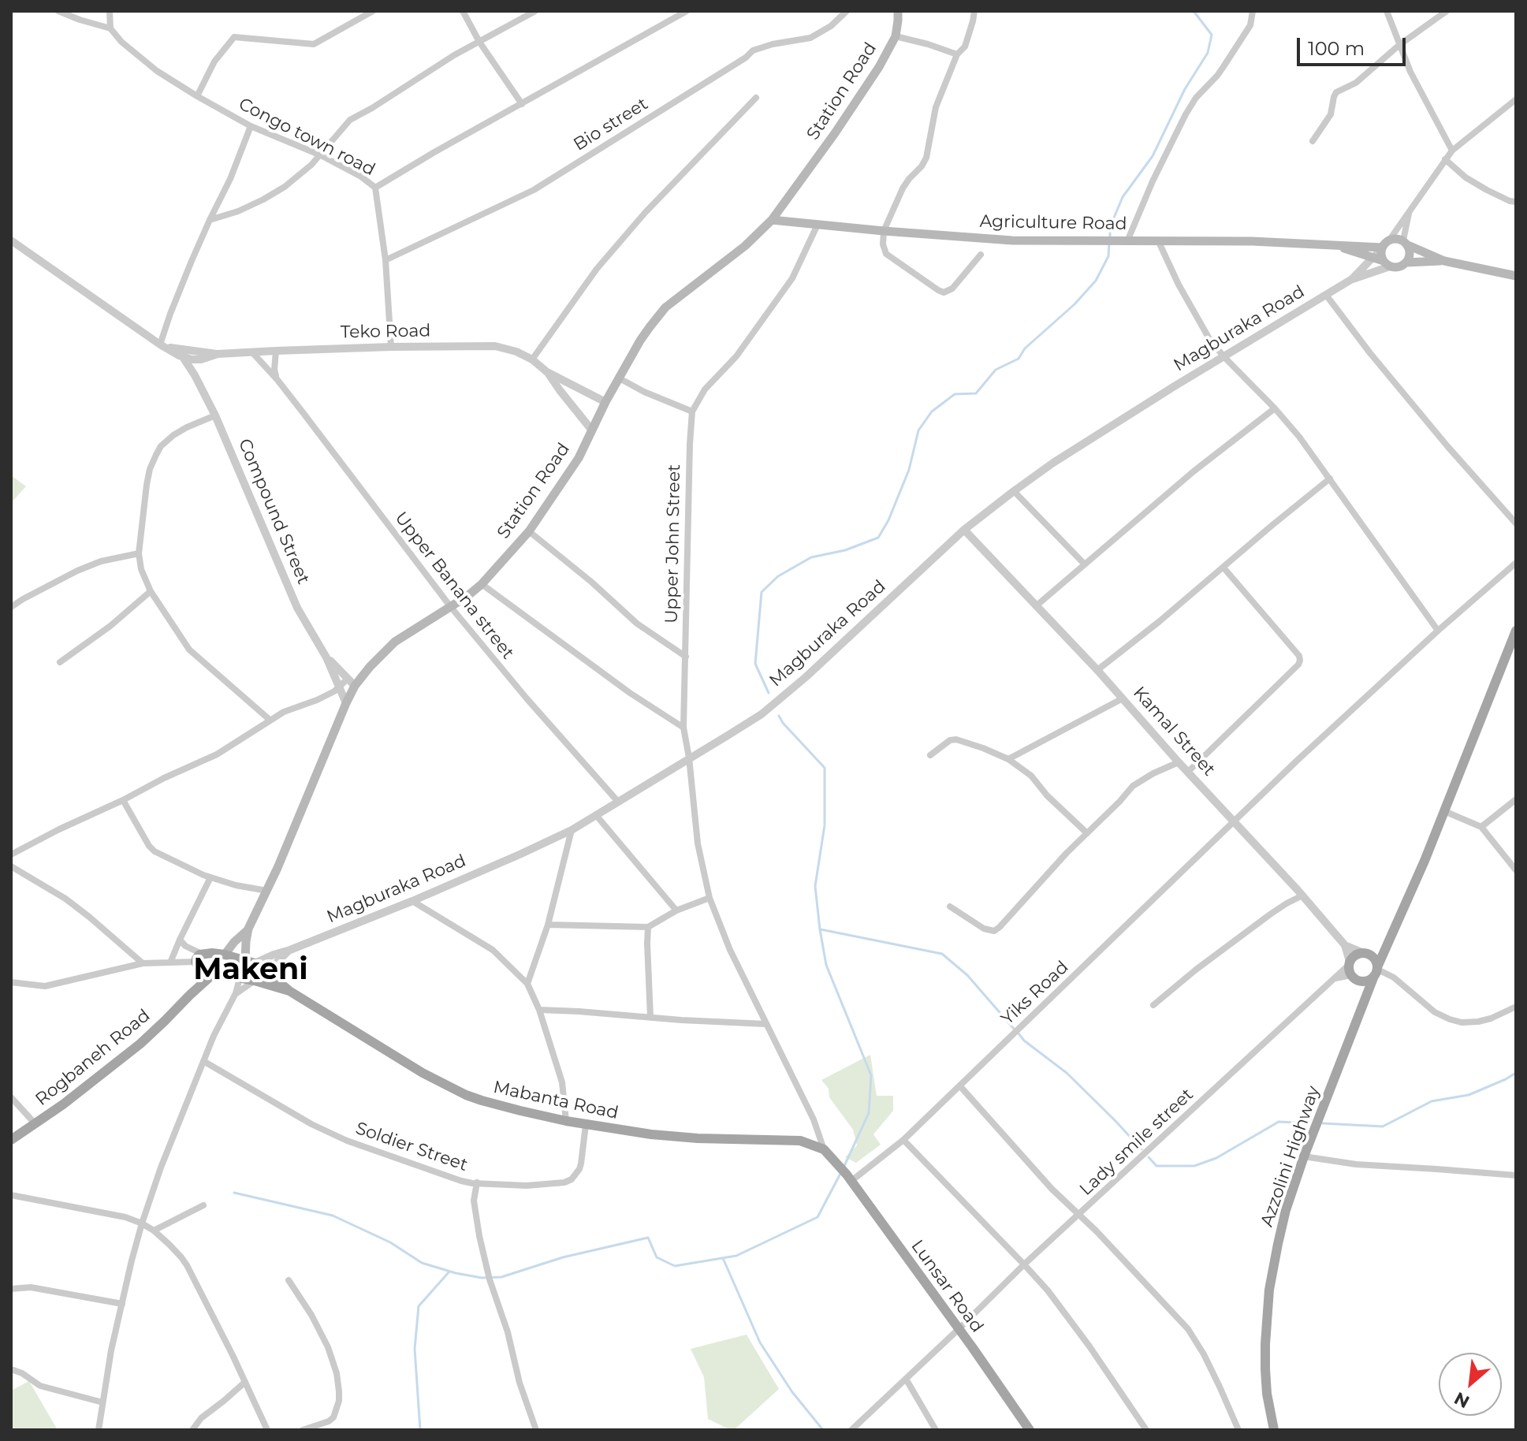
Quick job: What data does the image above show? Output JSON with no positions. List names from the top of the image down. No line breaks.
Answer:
{"streets":{"main road":["Station Road","Agriculture Road","Rogbaneh Road","Mabanta Road","Azzolini Highway","Lunsar Road"],"street":["Bio street","Congo town road","Magburaka Road","Teko Road","Compound Street","Upper John Street","Upper Banana street","Kamal Street","Yiks Road","Lady smile street","Soldier Street"]},"crossings":[["Station Road","Agriculture Road"],["Station Road","Magburaka Road"],["Station Road","Teko Road"],["Station Road","Compound Street"],["Station Road","Upper Banana street"],["Bio street","Congo town road"],["Congo town road","Teko Road"],["Agriculture Road","Magburaka Road"],["Magburaka Road","Upper John Street"],["Magburaka Road","Upper Banana street"],["Magburaka Road","Kamal Street"],["Teko Road","Compound Street"],["Teko Road","Upper Banana street"],["Upper John Street","Mabanta Road"],["Kamal Street","Yiks Road"],["Kamal Street","Lady smile street"],["Kamal Street","Azzolini Highway"],["Yiks Road","Lunsar Road"],["Mabanta Road","Soldier Street"],["Mabanta Road","Lunsar Road"],["Lady smile street","Azzolini Highway"],["Lady smile street","Lunsar Road"]],"districts":["Makeni"],"scale_bar":"100 m","north":"bottom left"}
